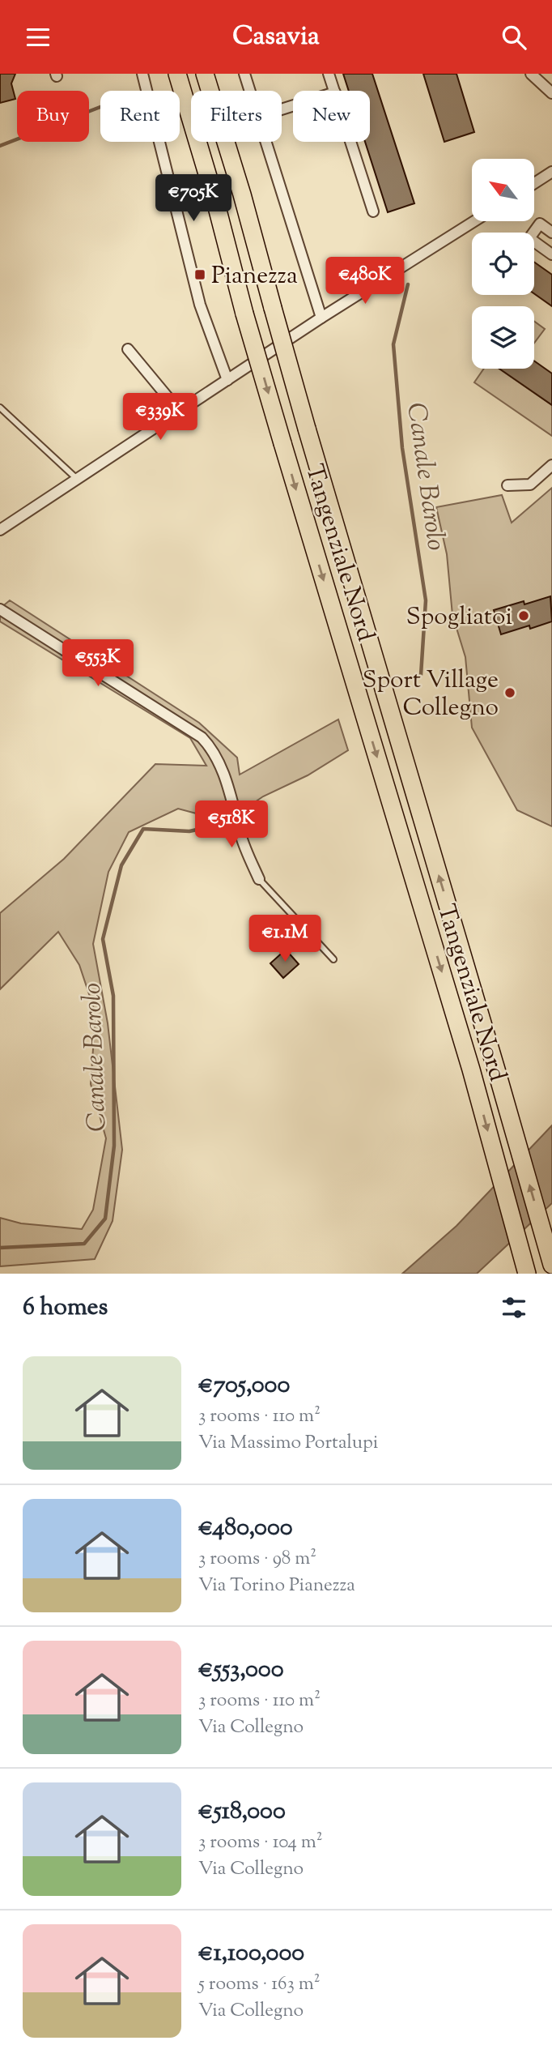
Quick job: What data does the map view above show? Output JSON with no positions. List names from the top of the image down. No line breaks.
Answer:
{"streets":{"highway":["Tangenziale Nord"]},"water":["Canale Barolo"],"places":{"transit":["Pianezza"],"other":["Spogliatoi","Sport Village Collegno"]},"north":"top left","page":{"header":"Casavia","chip":["Buy","Rent","Filters","New"],"price":["€705K","€480K","€339K","€553K","€518K","€1.1M"],"heading":"6 homes","list":[{"name":"€705,000","note":"3 rooms · 110 m² · Via Massimo Portalupi"},{"name":"€480,000","note":"3 rooms · 98 m² · Via Torino Pianezza"},{"name":"€553,000","note":"3 rooms · 110 m² · Via Collegno"},{"name":"€518,000","note":"3 rooms · 104 m² · Via Collegno"},{"name":"€1,100,000","note":"5 rooms · 163 m² · Via Collegno"}]}}
